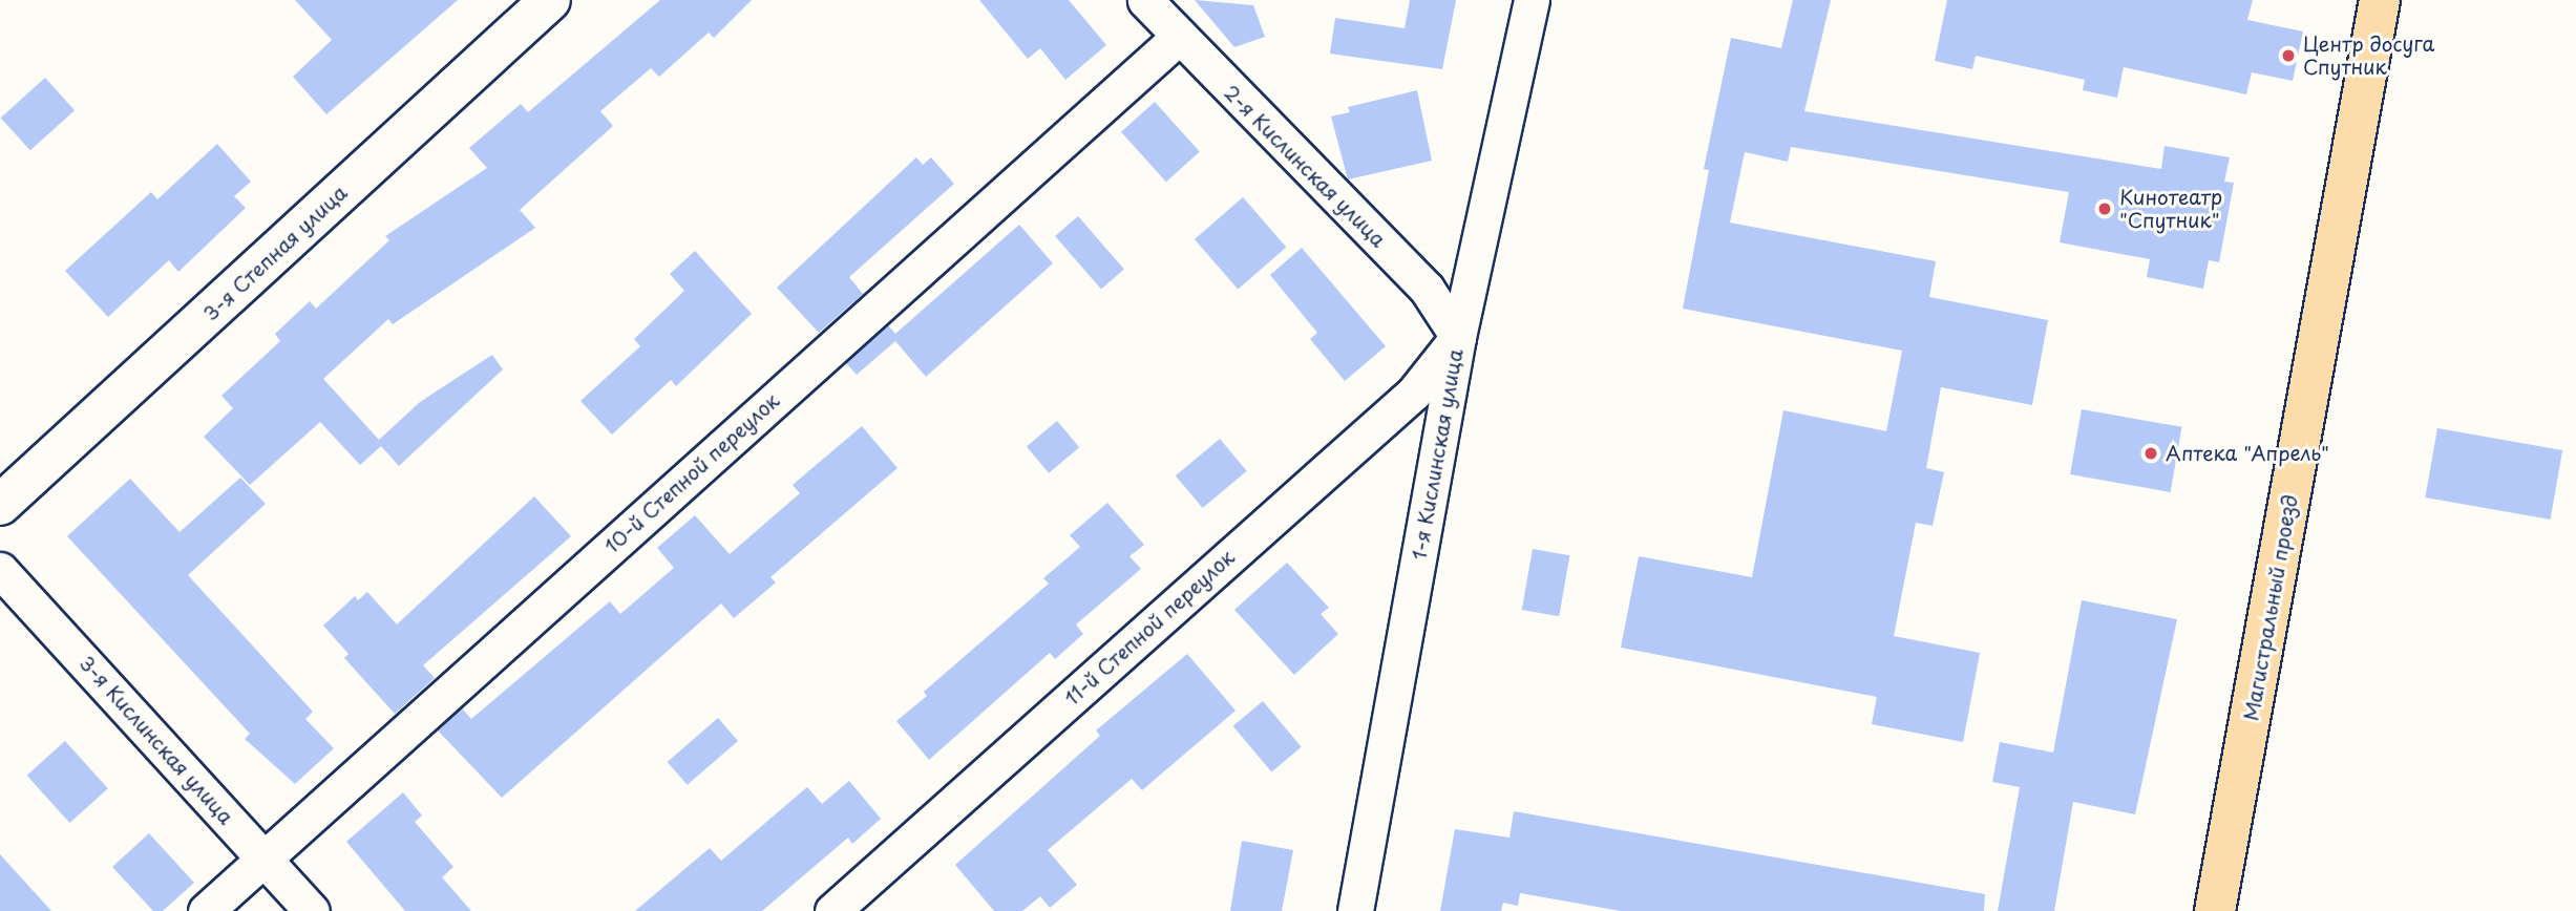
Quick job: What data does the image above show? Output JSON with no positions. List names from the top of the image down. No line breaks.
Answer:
{"streets":{"main road":["Магистральный проезд"],"street":["2-я Кислинская улица","3-я Степная улица","1-я Кислинская улица","10-й Степной переулок","11-й Степной переулок","3-я Кислинская улица"]},"crossings":[["2-я Кислинская улица","1-я Кислинская улица"],["2-я Кислинская улица","10-й Степной переулок"],["2-я Кислинская улица","11-й Степной переулок"],["1-я Кислинская улица","11-й Степной переулок"],["10-й Степной переулок","3-я Кислинская улица"]],"places":["Центр досуга Спутник","Кинотеатр \"Спутник\"","Аптека \"Апрель\""]}
